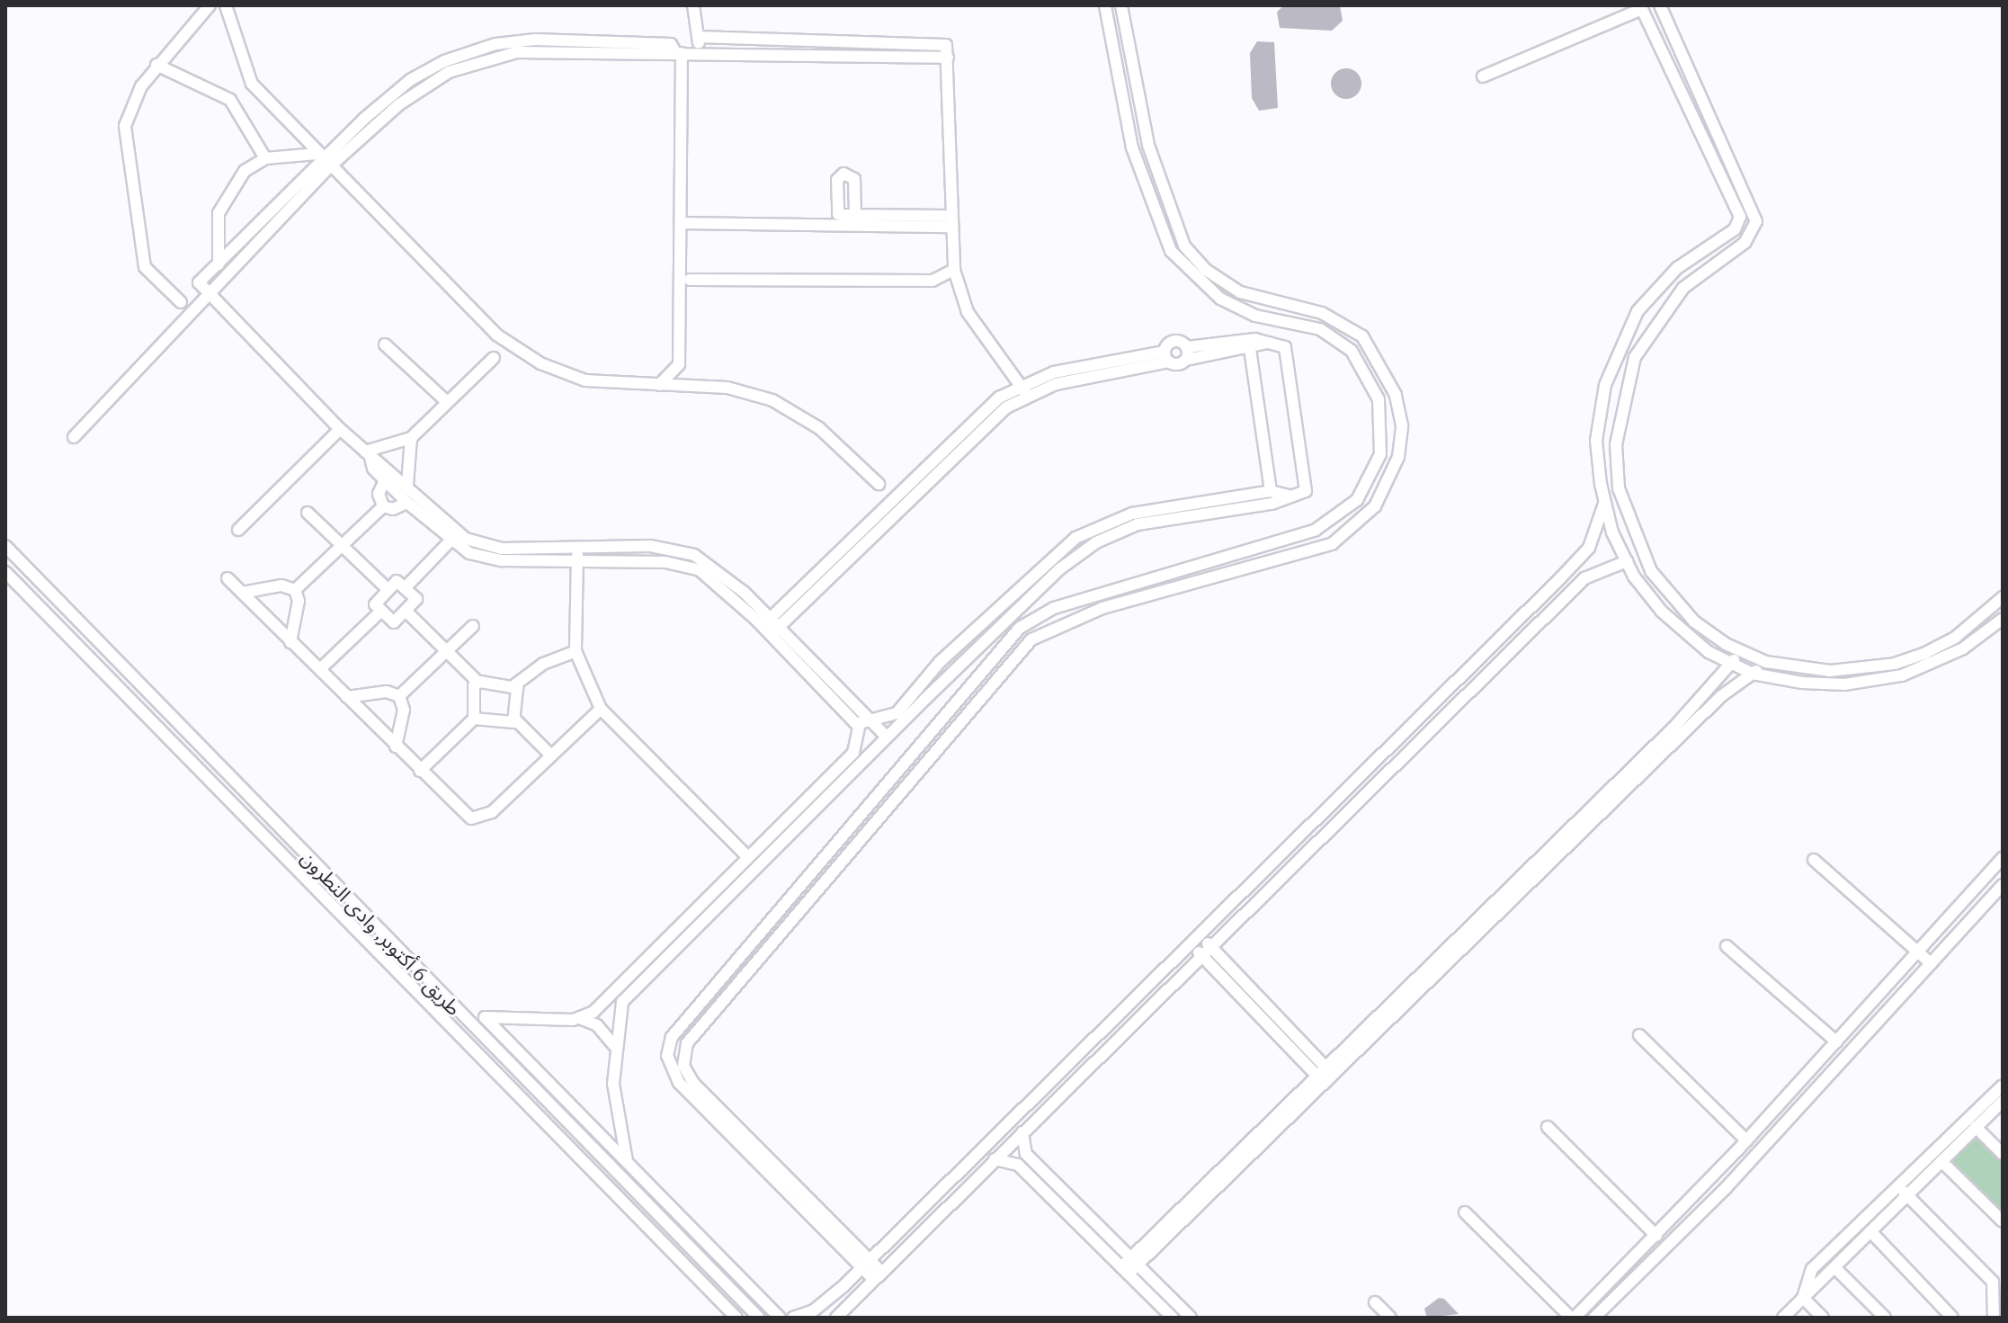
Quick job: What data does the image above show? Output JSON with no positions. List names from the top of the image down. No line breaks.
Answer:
{"streets":{"street":["طريق 6 أكتوبر, وادى النطرون"]}}
